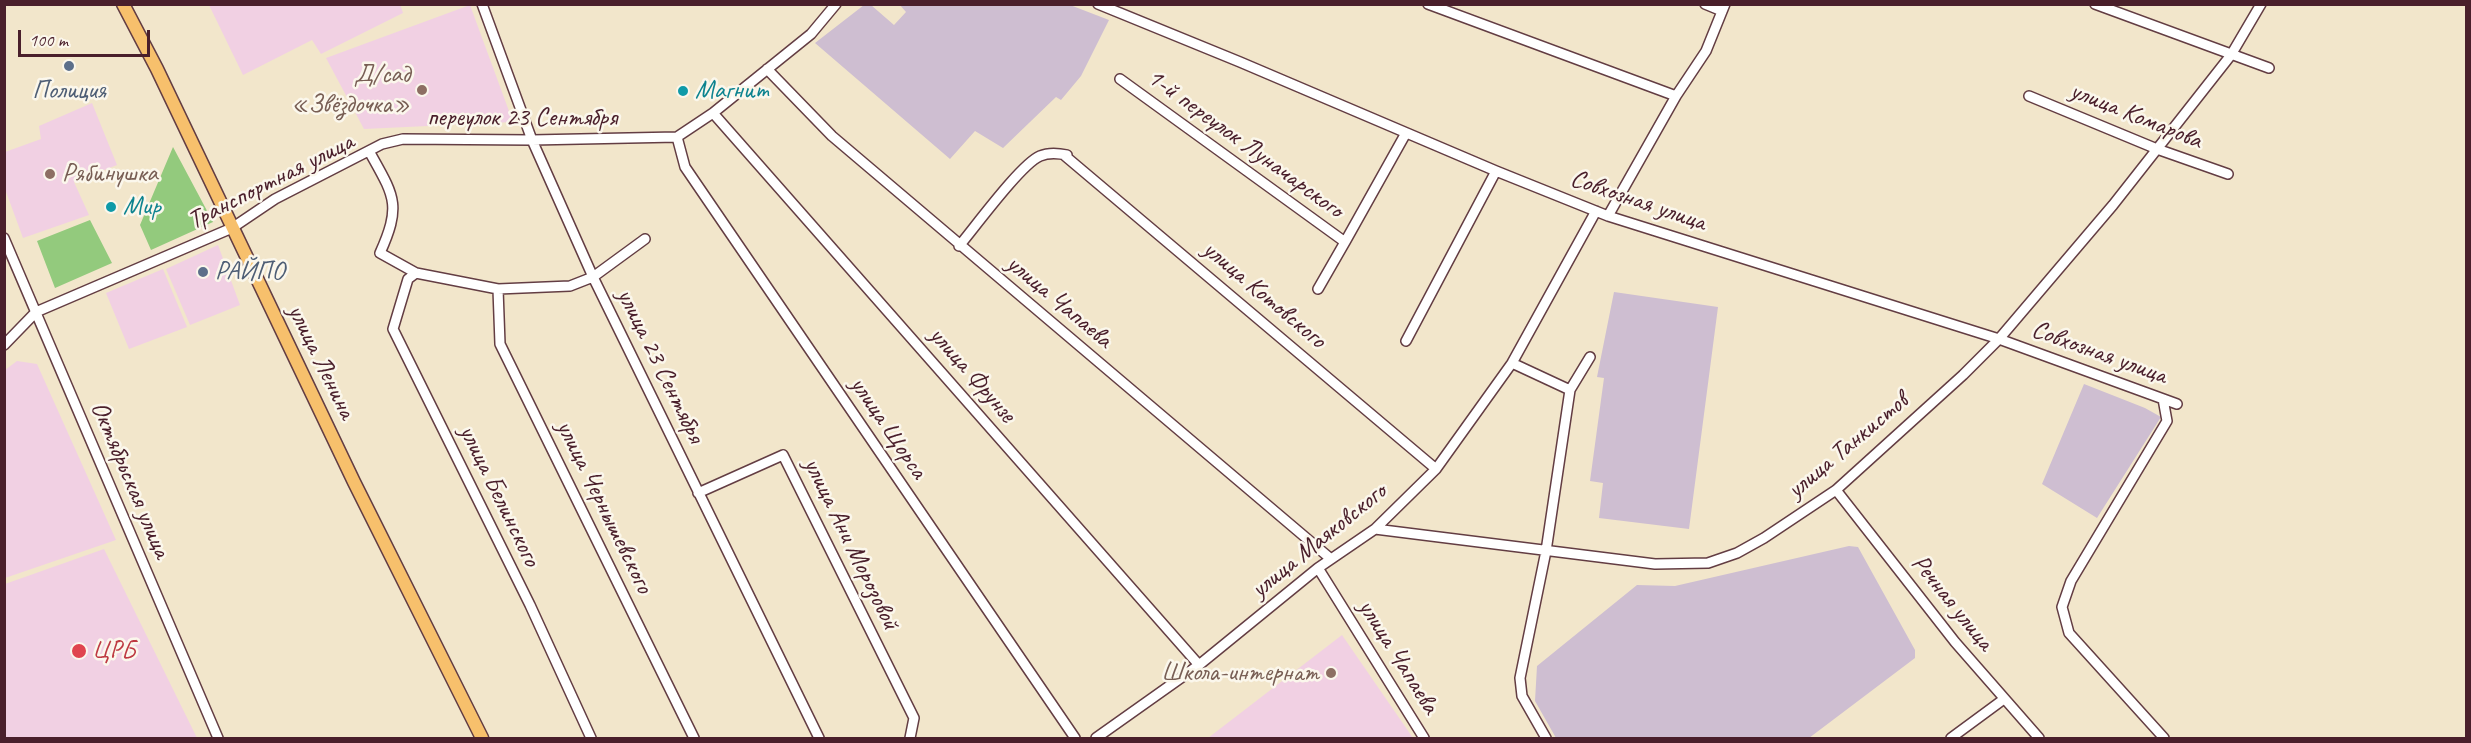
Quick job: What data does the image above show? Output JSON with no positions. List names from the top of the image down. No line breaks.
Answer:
{"streets":{"main road":["улица Ленина"],"street":["улица Комарова","переулок 23 Сентября","1-й переулок Луначарского","Транспортная улица","Совхозная улица","улица Котовского","улица Чапаева","улица 23 Сентября","улица Фрунзе","улица Щорса","улица Танкистов","Октябрьская улица","улица Белинского","улица Чернышевского","улица Маяковского","улица Ани Морозовой","Речная улица"]},"crossings":[["улица Комарова","улица Танкистов"],["переулок 23 Сентября","Транспортная улица"],["переулок 23 Сентября","улица 23 Сентября"],["переулок 23 Сентября","улица Щорса"],["1-й переулок Луначарского","Совхозная улица"],["Транспортная улица","улица Ленина"],["Транспортная улица","улица 23 Сентября"],["Транспортная улица","Октябрьская улица"],["Транспортная улица","улица Белинского"],["Транспортная улица","улица Чернышевского"],["Совхозная улица","улица Танкистов"],["Совхозная улица","улица Маяковского"],["улица Котовского","улица Чапаева"],["улица Котовского","улица Маяковского"],["улица Чапаева","улица Маяковского"],["улица 23 Сентября","улица Ани Морозовой"],["улица Фрунзе","улица Маяковского"],["улица Танкистов","улица Маяковского"],["улица Танкистов","Речная улица"]],"places":["Полиция","Д/сад «Звёздочка»","Магнит","Рябинушка","Мир","РАЙПО","ЦРБ","Школа-интернат"],"scale_bar":"100 m"}
